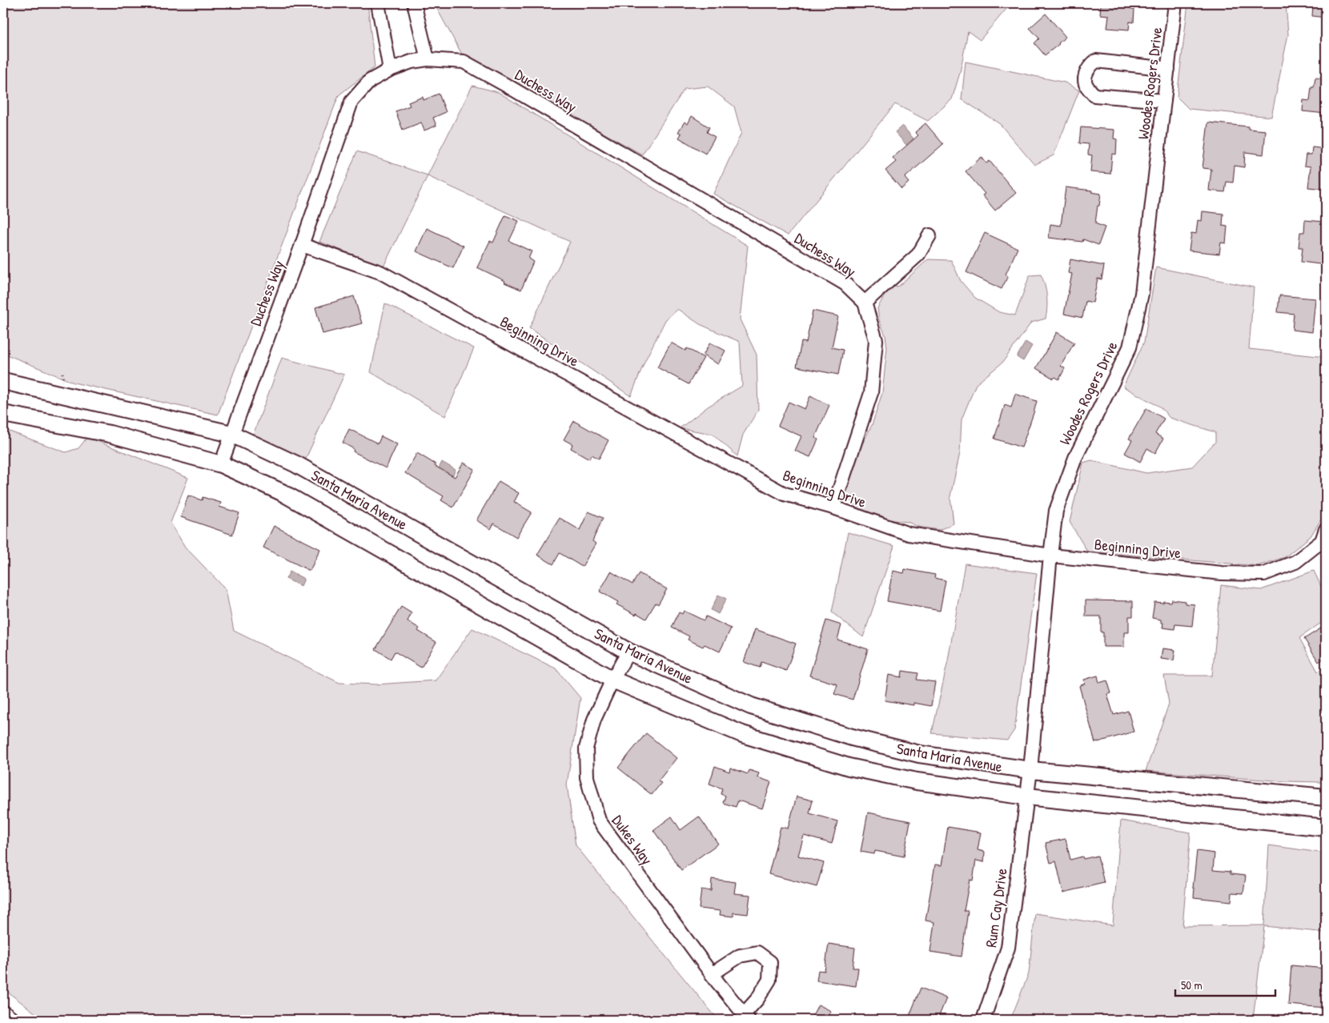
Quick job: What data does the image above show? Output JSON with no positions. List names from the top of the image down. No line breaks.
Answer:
{"streets":{"street":["Woodes Rogers Drive","Duchess Way","Beginning Drive","Santa Maria Avenue","Dukes Way","Rum Cay Drive"]},"crossings":[["Woodes Rogers Drive","Beginning Drive"],["Woodes Rogers Drive","Santa Maria Avenue"],["Woodes Rogers Drive","Rum Cay Drive"],["Duchess Way","Beginning Drive"],["Duchess Way","Santa Maria Avenue"],["Santa Maria Avenue","Dukes Way"],["Santa Maria Avenue","Rum Cay Drive"]],"scale_bar":"50 m"}
